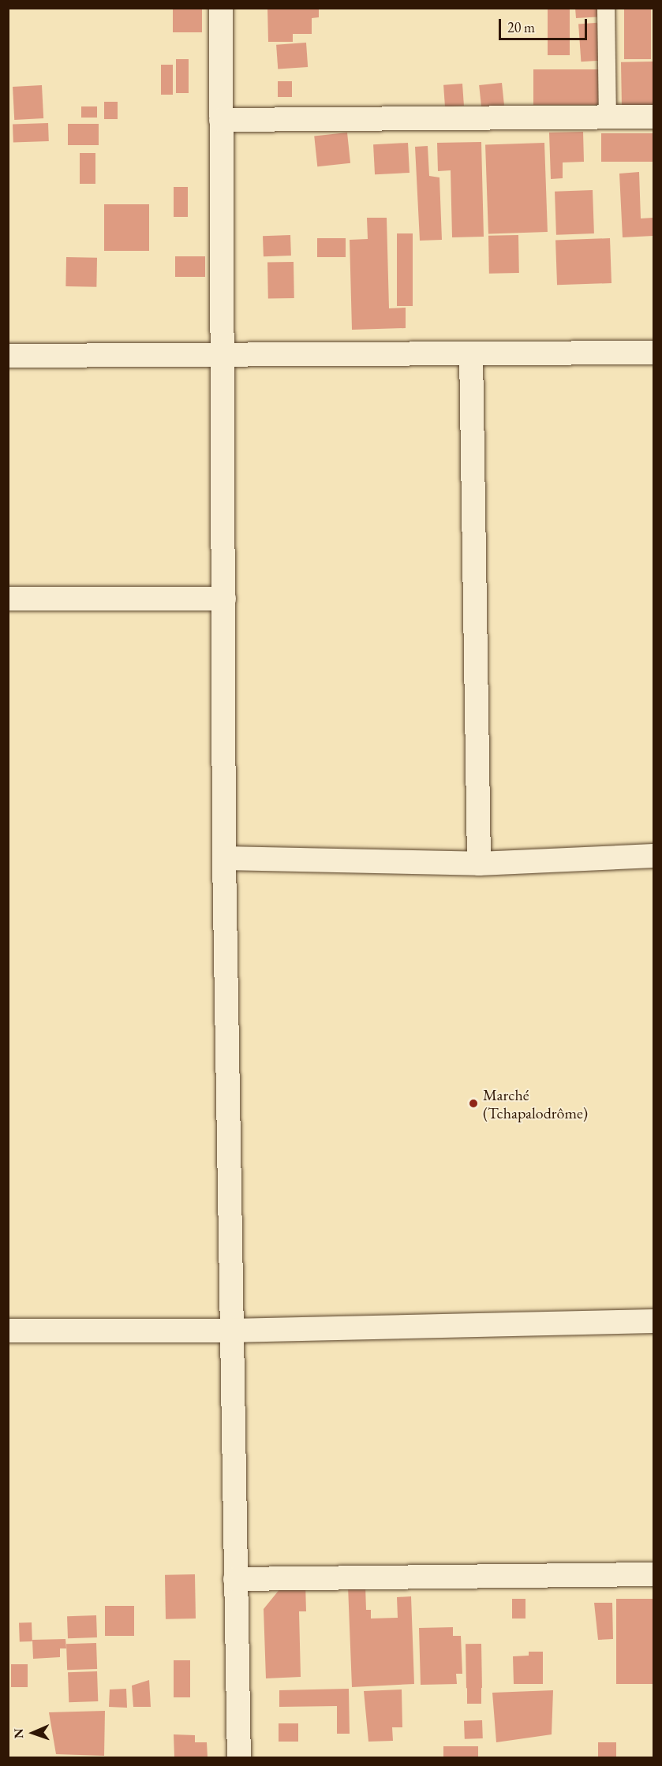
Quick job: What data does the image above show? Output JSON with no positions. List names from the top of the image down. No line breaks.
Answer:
{"places":["Marché (Tchapalodrôme)"],"scale_bar":"20 m","north":"left"}
